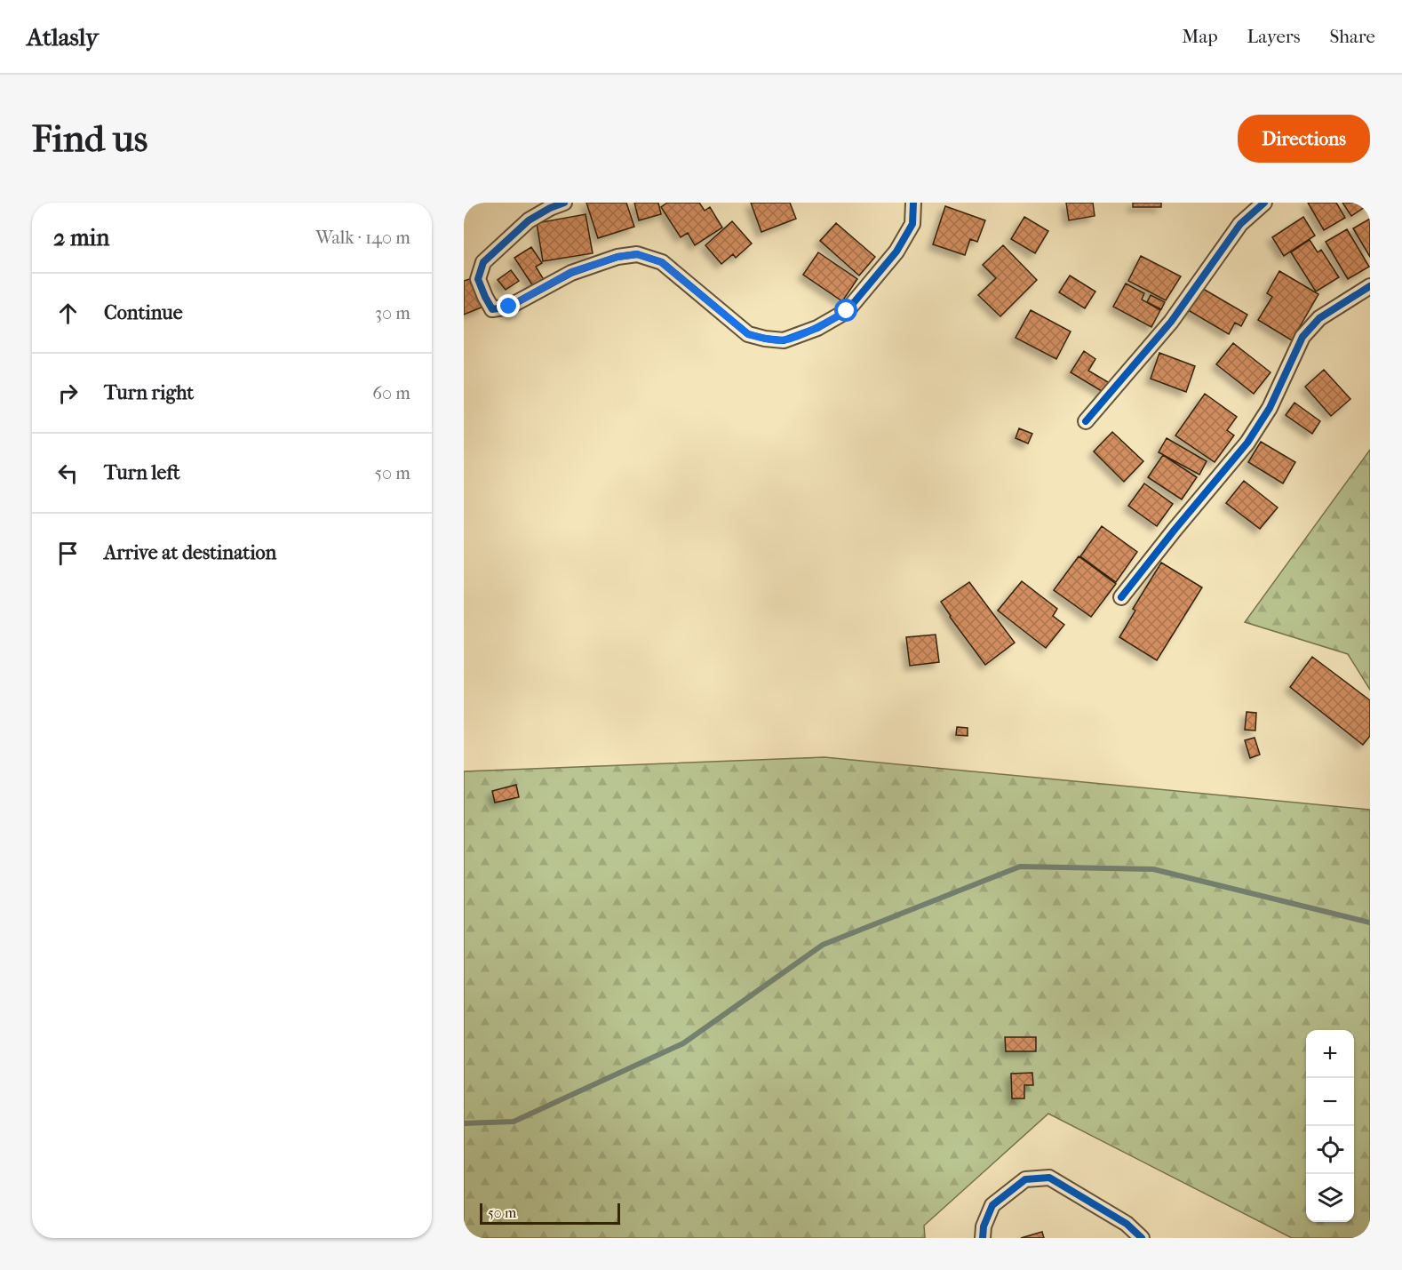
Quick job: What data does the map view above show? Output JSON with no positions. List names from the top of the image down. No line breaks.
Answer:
{"scale_bar":"50 m","page":{"header":"Atlasly","nav":["Map","Layers","Share"],"buttons":"Directions","title":"Find us","heading":["2 min","Walk · 140 m"],"list":[["Continue","30 m"],["Turn right","60 m"],["Turn left","50 m"],"Arrive at destination"],"map_buttons":["+","−"],"scale":"50 m"}}
